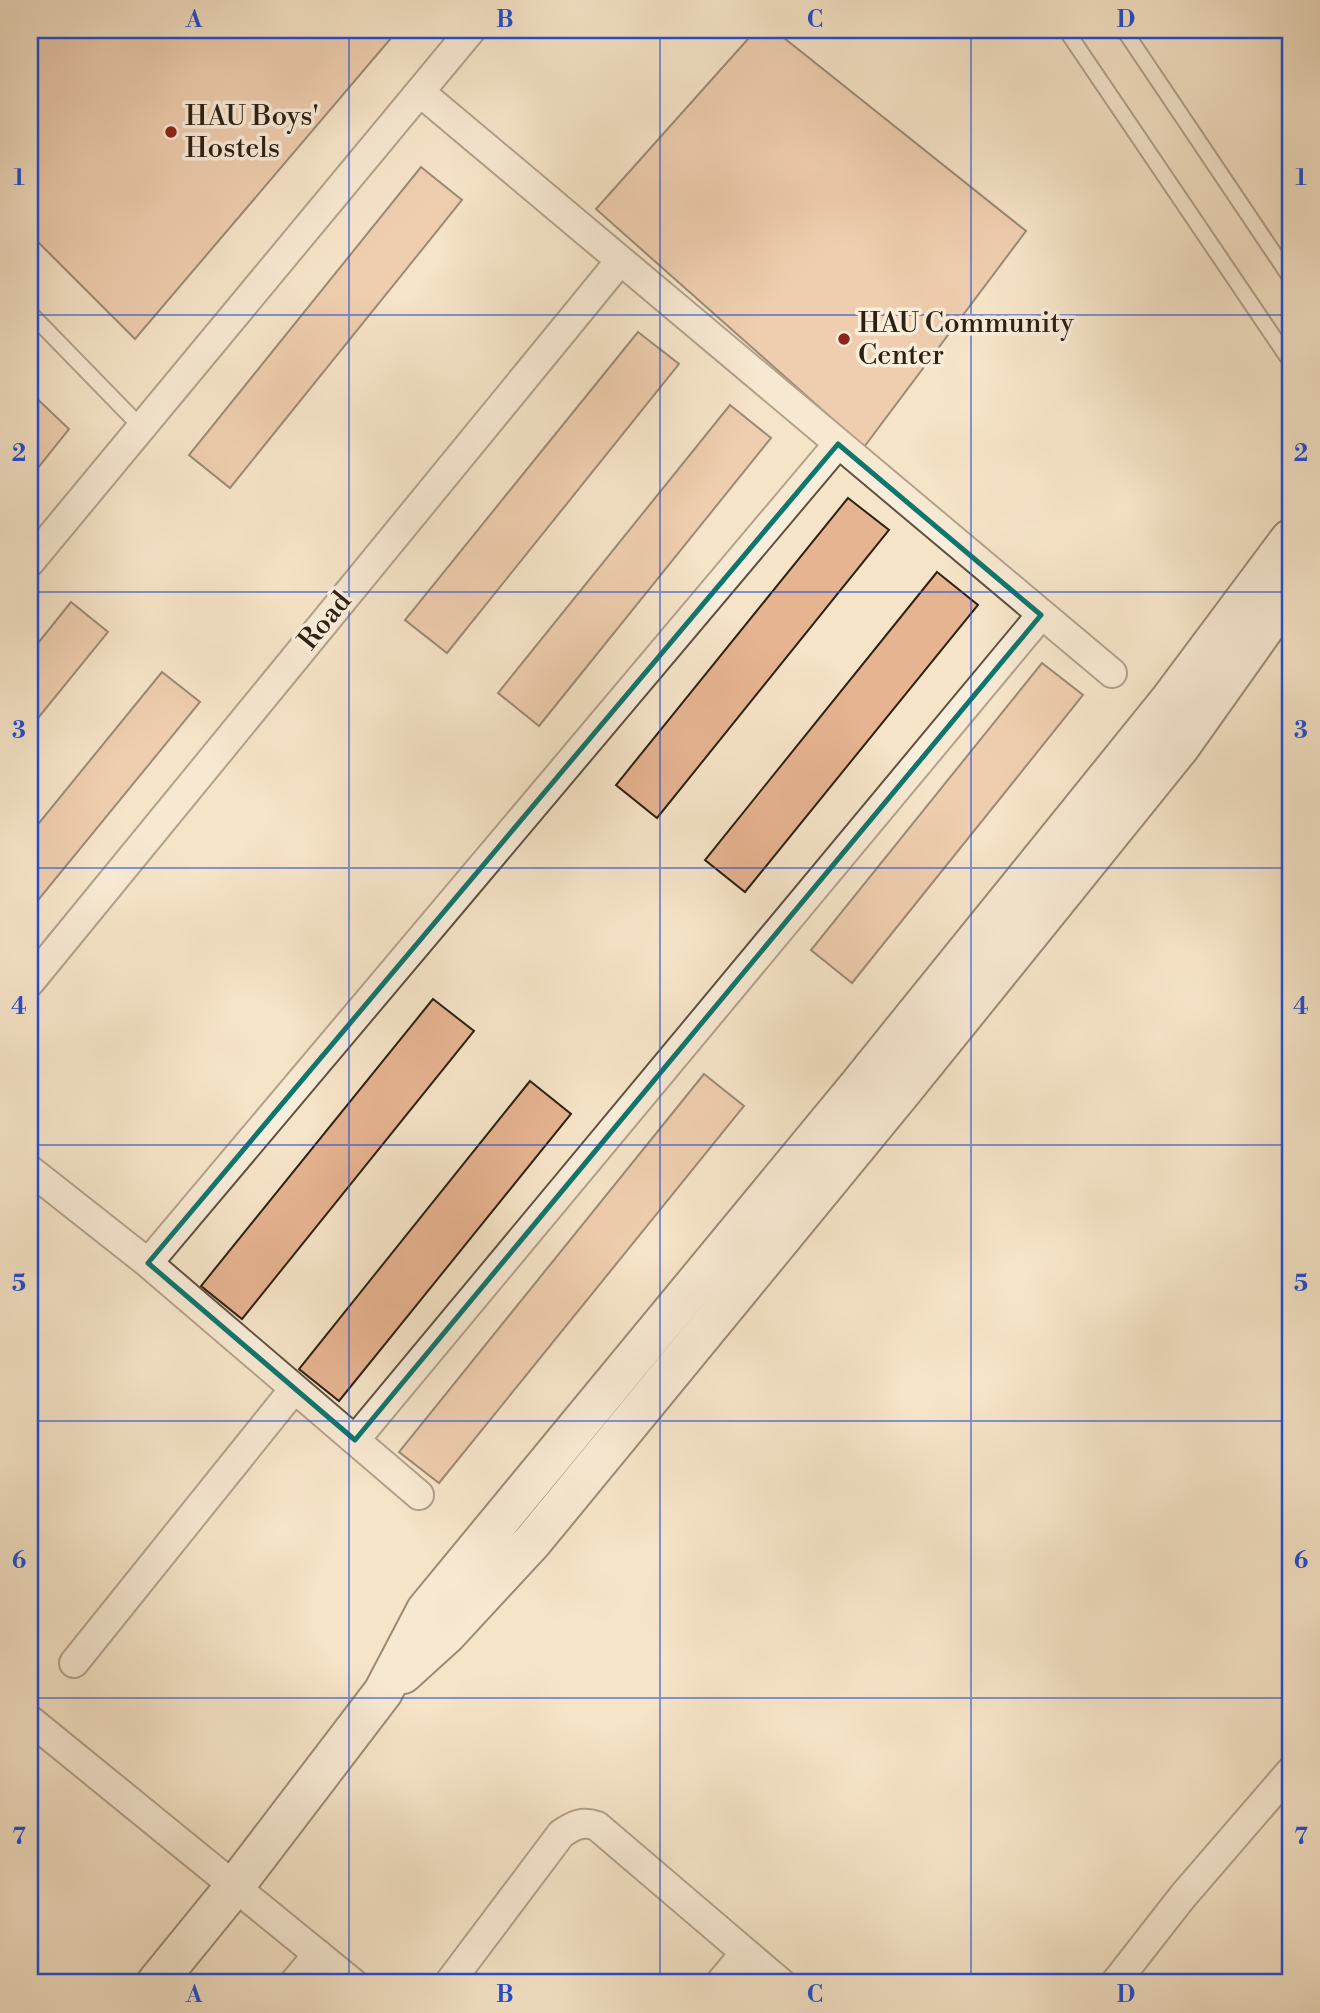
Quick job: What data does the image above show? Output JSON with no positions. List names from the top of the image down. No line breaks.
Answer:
{"streets":{"street":["Road"]},"places":["HAU Boys' Hostels","HAU Community Center"],"grid":{"columns":["A","B","C","D"],"rows":["1","2","3","4","5","6","7"]}}
